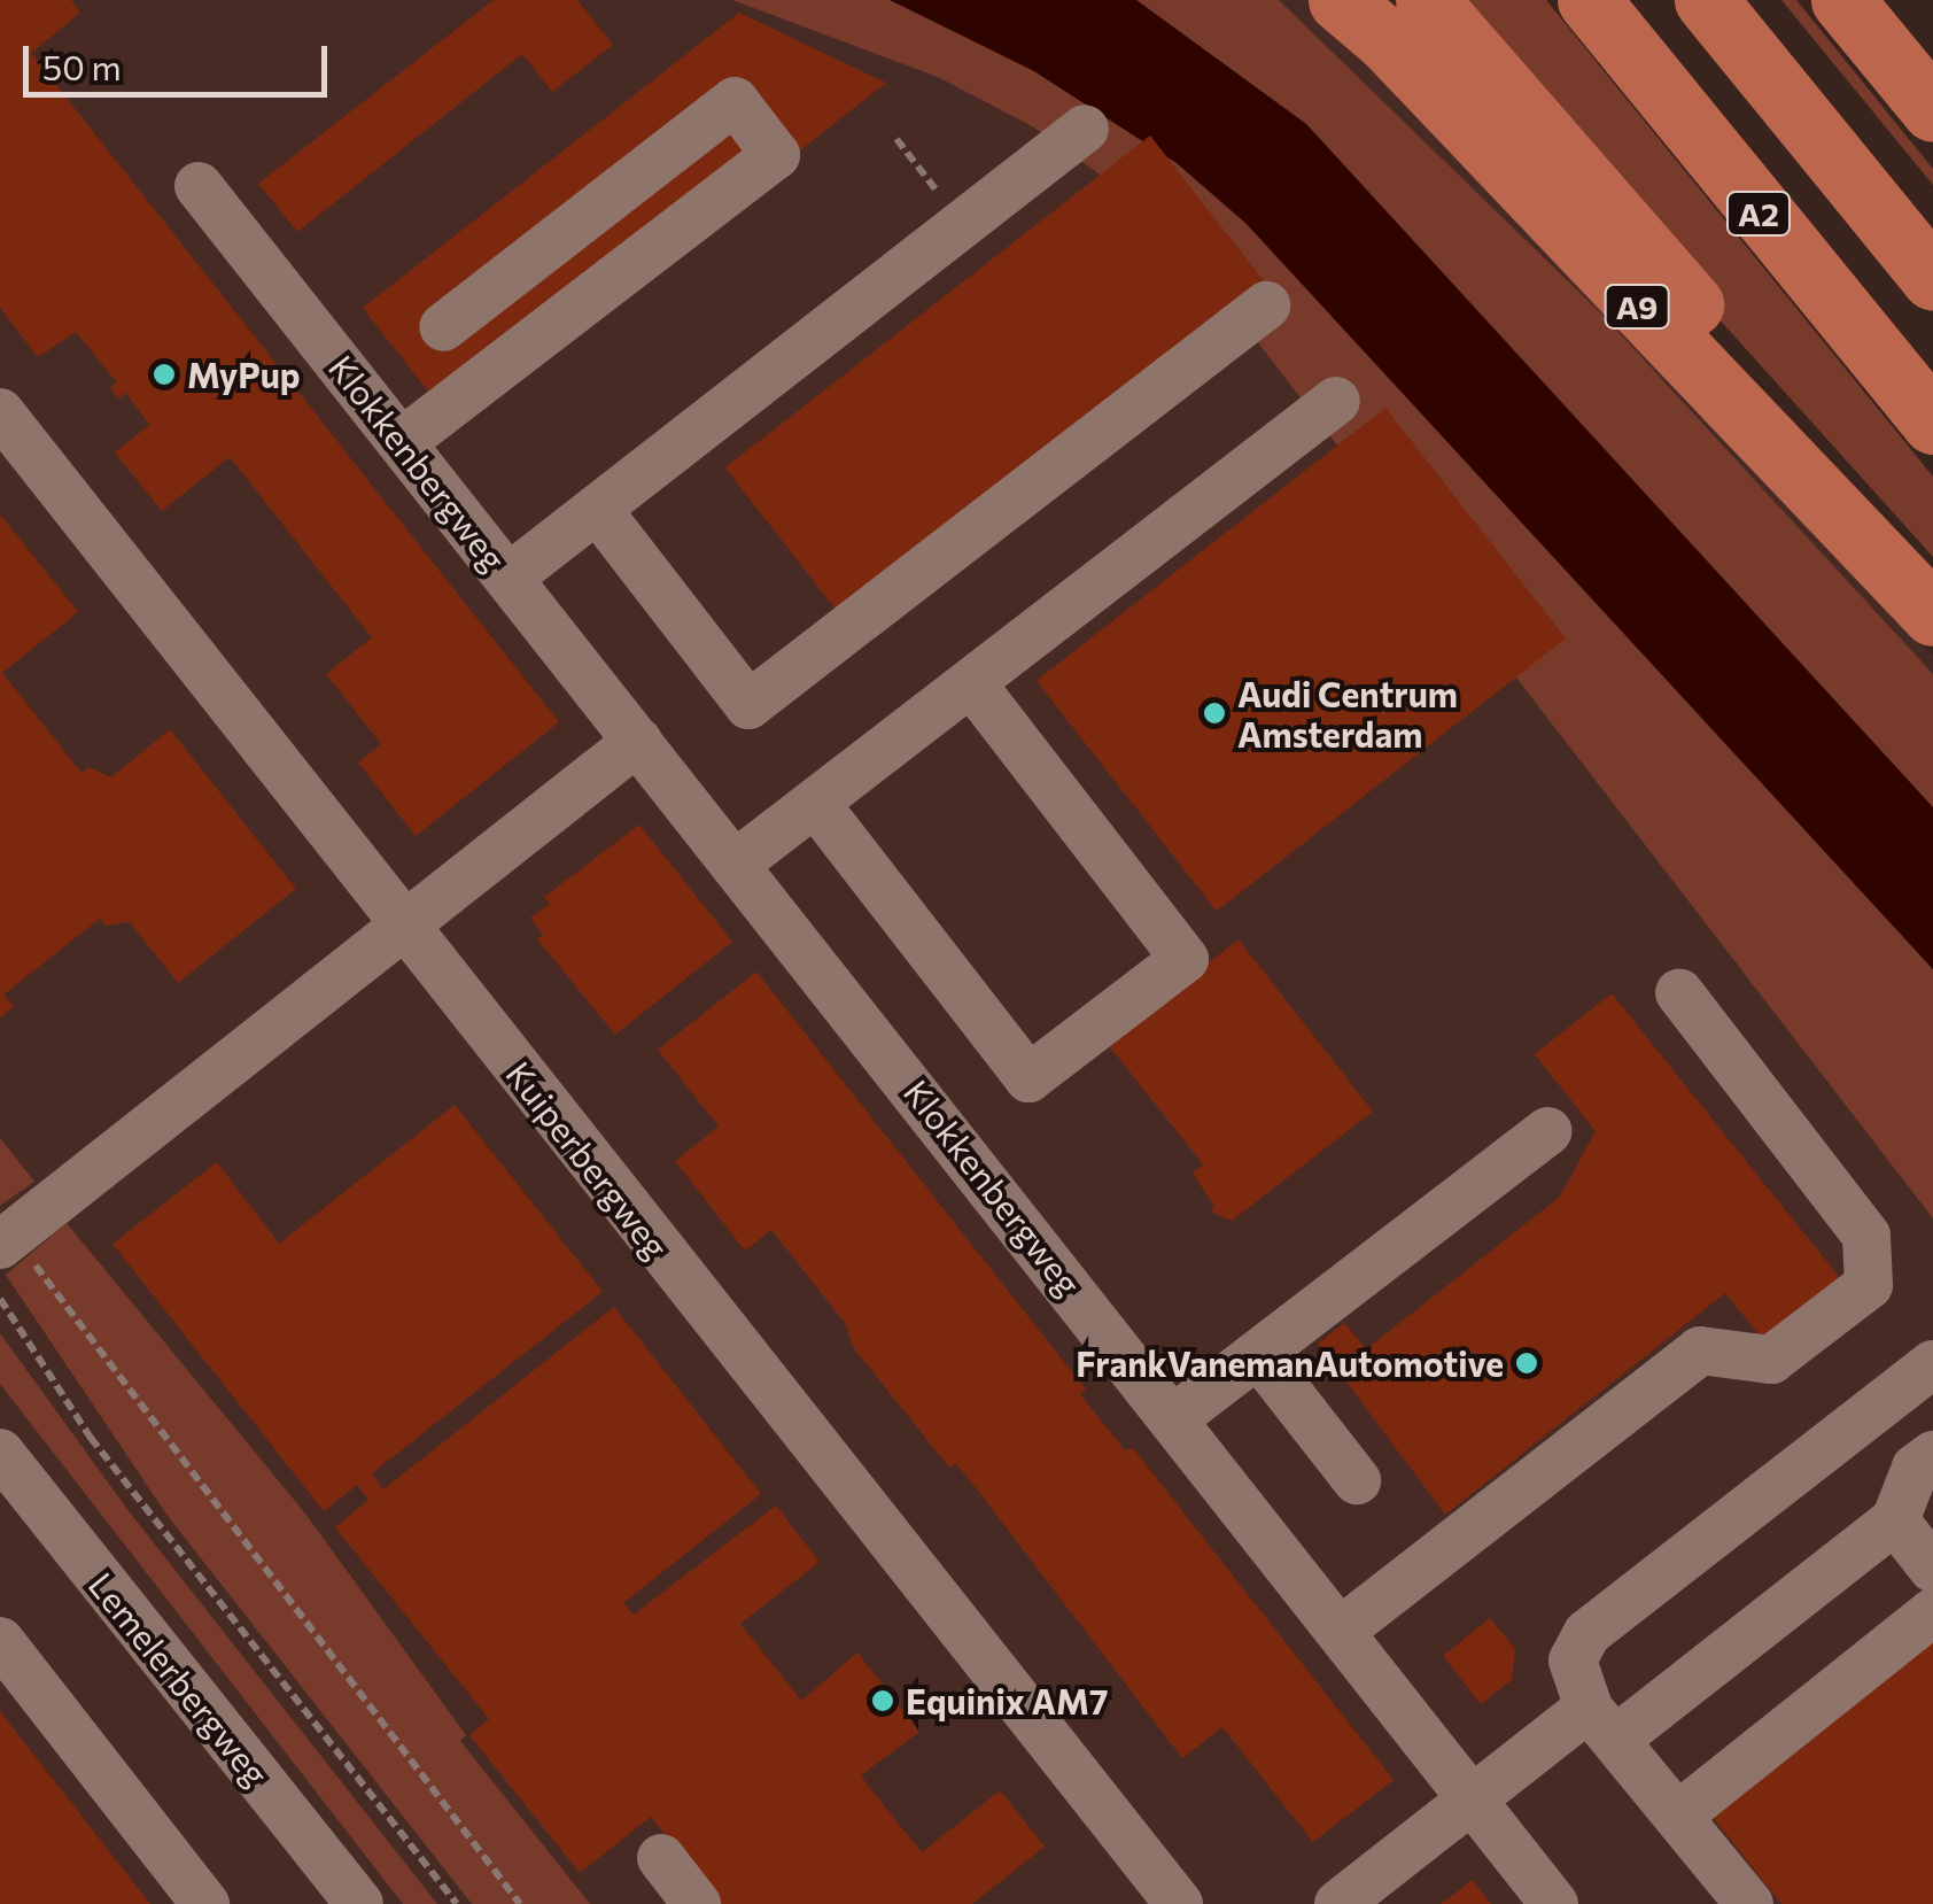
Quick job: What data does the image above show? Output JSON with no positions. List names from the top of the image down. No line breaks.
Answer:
{"streets":{"highway":["A2","A9"],"street":["Klokkenbergweg","Kuiperbergweg","Lemelerbergweg"]},"places":["MyPup","Audi Centrum Amsterdam","FrankVanemanAutomotive","Equinix AM7"],"scale_bar":"50 m"}
